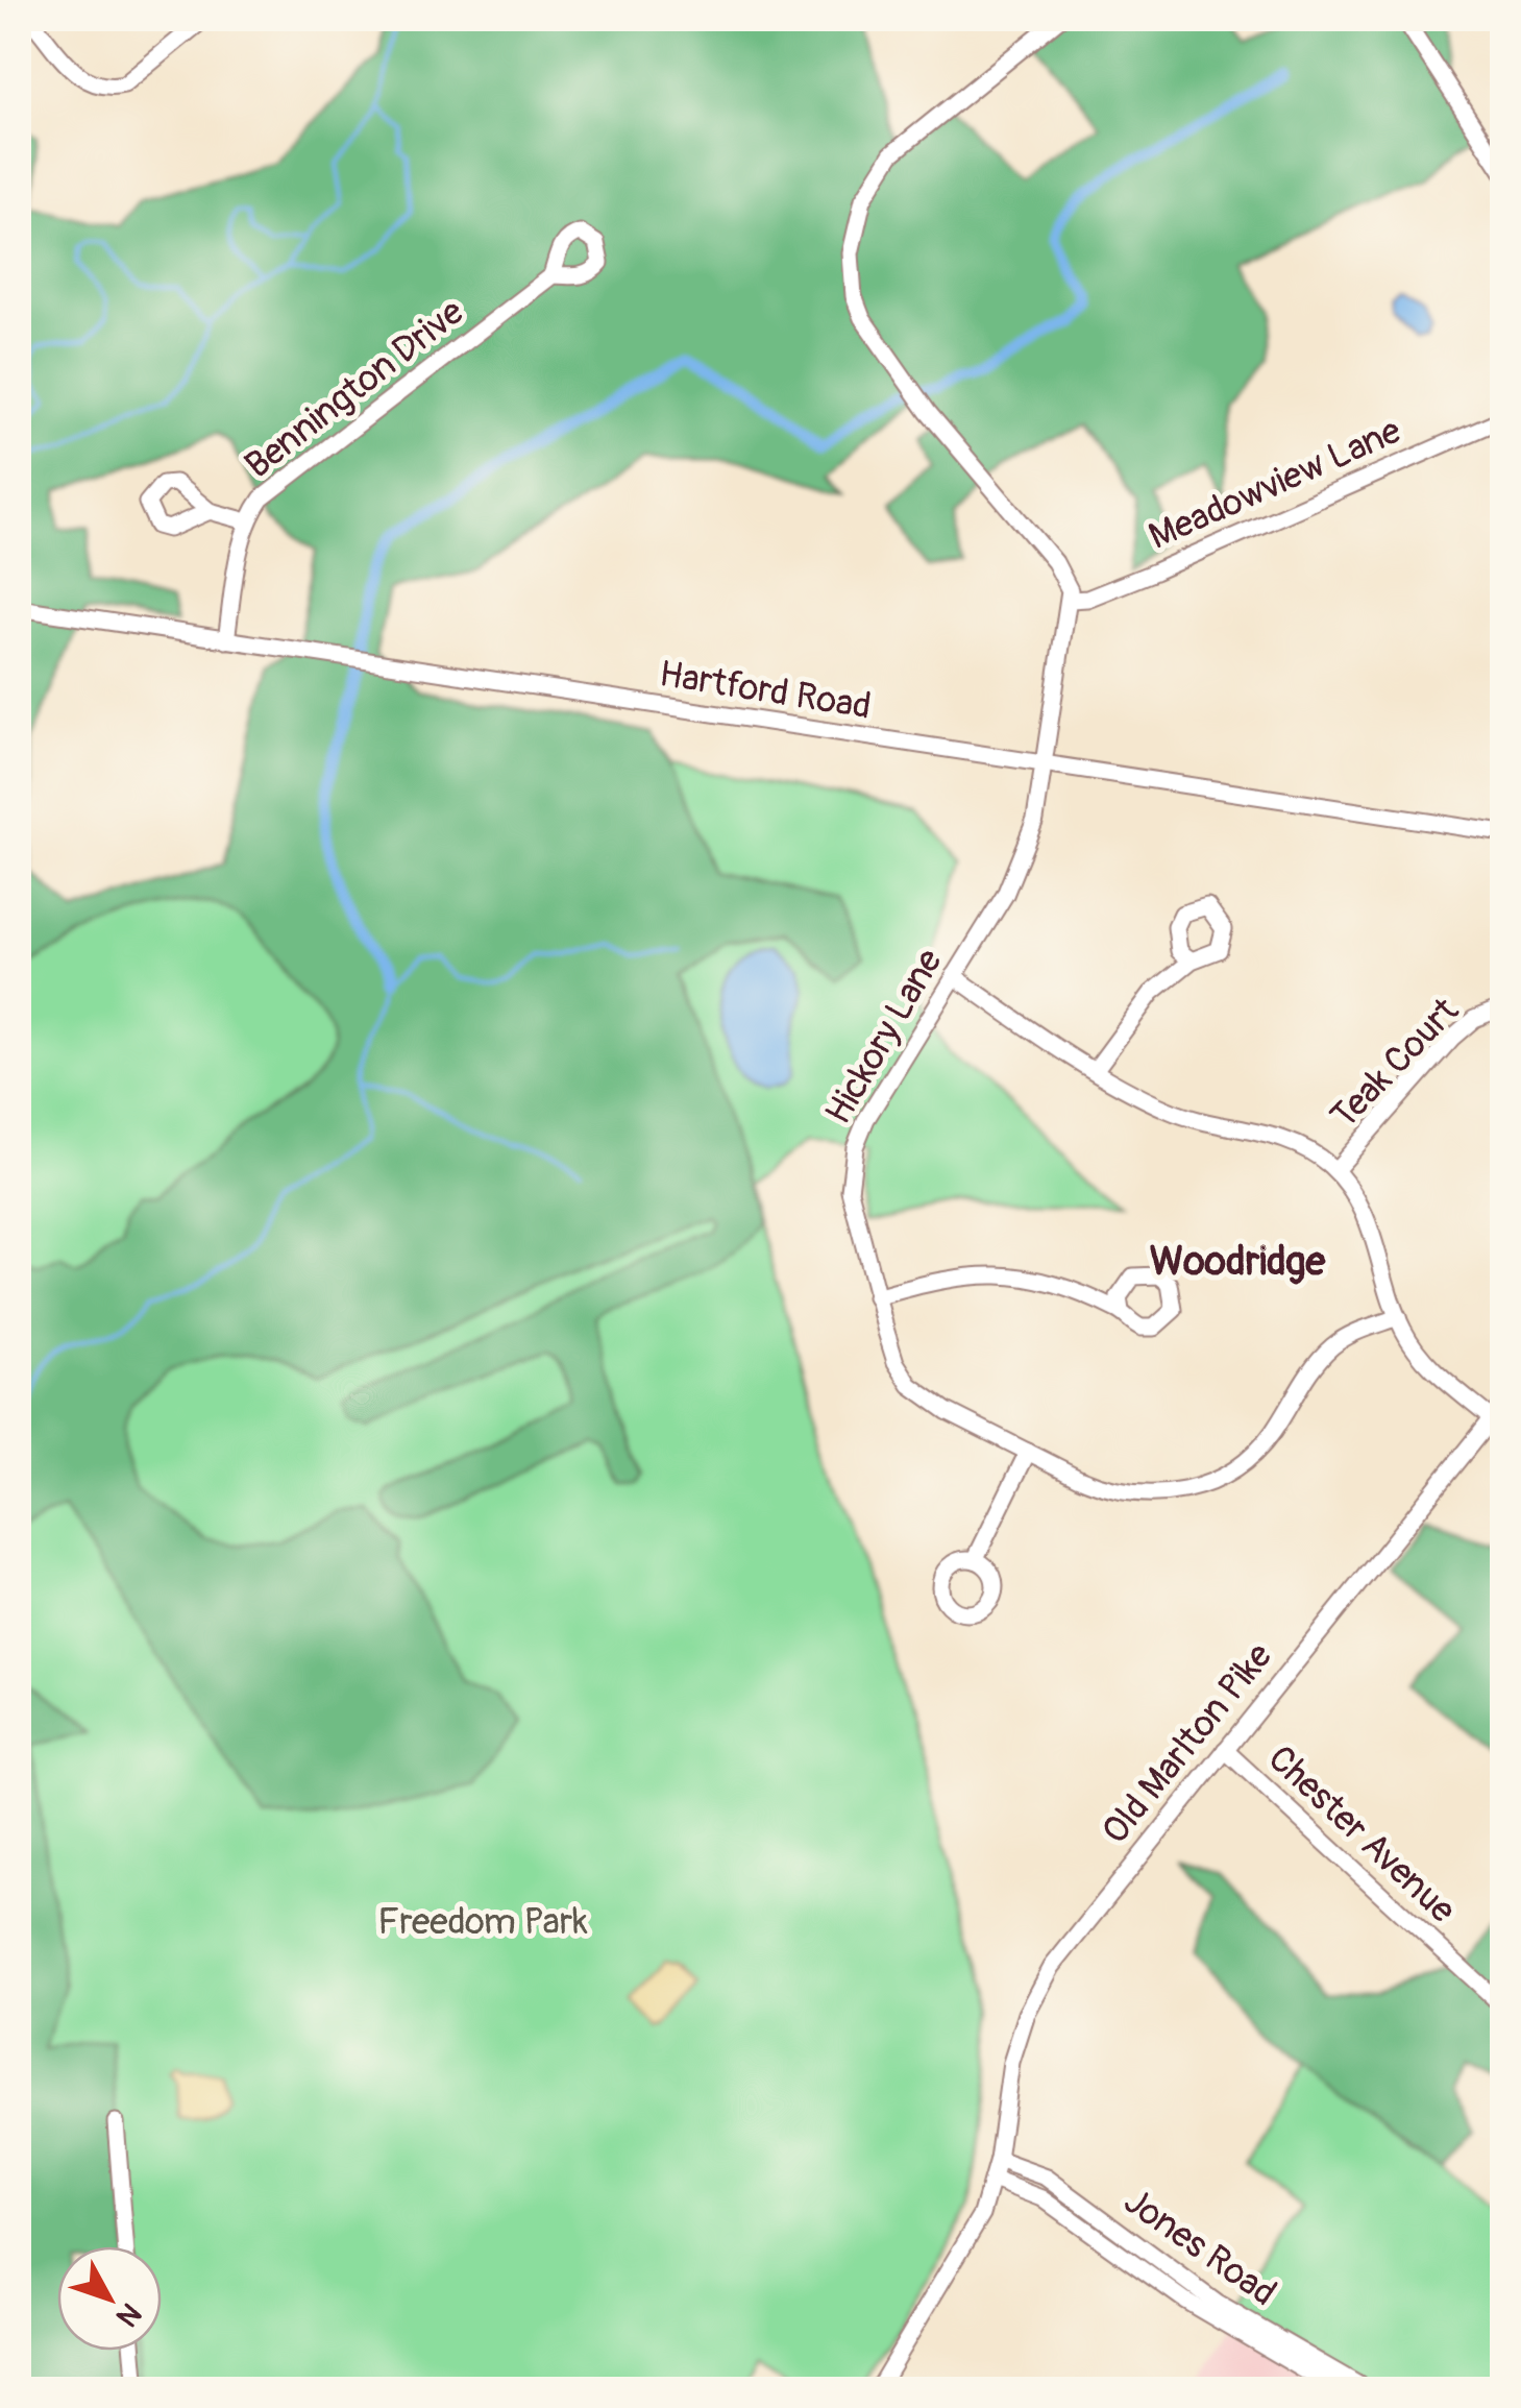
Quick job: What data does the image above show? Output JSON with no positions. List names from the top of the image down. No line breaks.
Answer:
{"streets":{"street":["Bennington Drive","Meadowview Lane","Hartford Road","Hickory Lane","Teak Court","Old Marlton Pike","Chester Avenue","Jones Road"]},"crossings":[["Bennington Drive","Hartford Road"],["Meadowview Lane","Hickory Lane"],["Hartford Road","Hickory Lane"],["Old Marlton Pike","Chester Avenue"],["Old Marlton Pike","Jones Road"]],"districts":["Woodridge"],"parks":["Freedom Park"],"north":"bottom right"}
